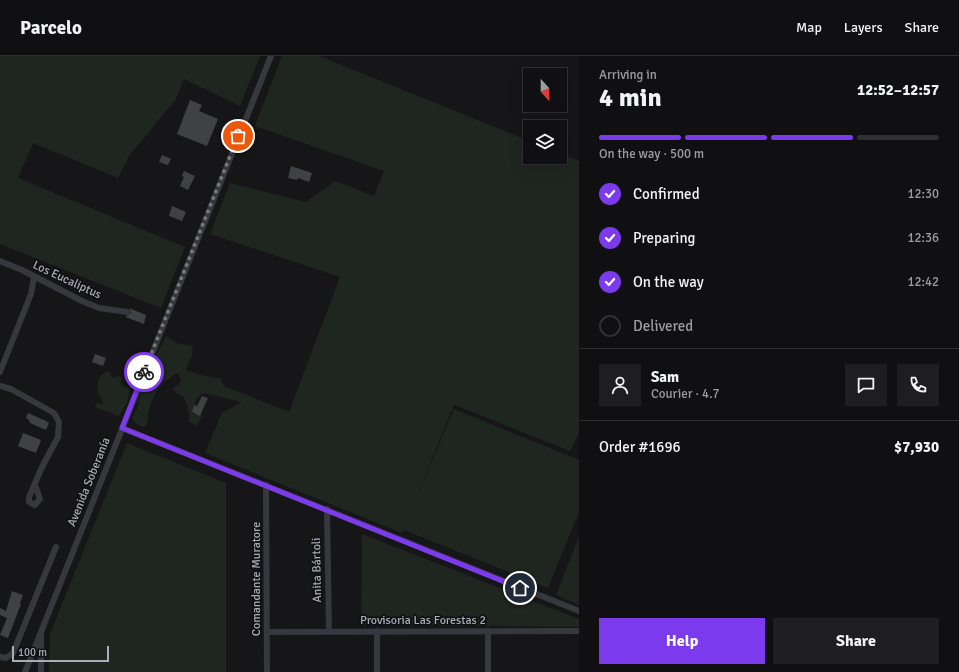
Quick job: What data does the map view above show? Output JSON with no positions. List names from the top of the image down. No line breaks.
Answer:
{"streets":{"street":["Los Eucaliptus","Avenida Soberanía","Anita Bártoli","Comandante Muratore","Provisoria Las Forestas 2"]},"crossings":[["Anita Bártoli","Provisoria Las Forestas 2"],["Comandante Muratore","Provisoria Las Forestas 2"]],"scale_bar":"100 m","north":"bottom","page":{"header":"Parcelo","nav":["Map","Layers","Share"],"heading":["4 min","Arriving in","12:52–12:57"],"panel":["Sam","Courier · 4.7","Order #1696","$7,930"],"bar":"On the way · 500 m","list":[["Confirmed","12:30"],["Preparing","12:36"],["On the way","12:42"],"Delivered"],"buttons":["Help","Share"],"scale":"100 m"}}
